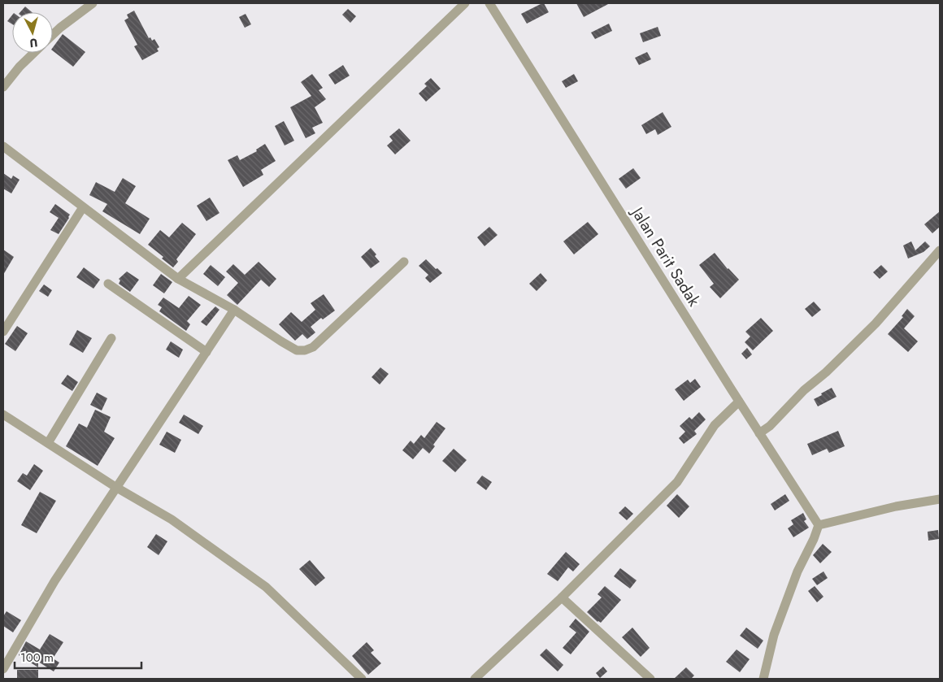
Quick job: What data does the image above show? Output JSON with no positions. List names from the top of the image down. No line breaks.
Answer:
{"streets":{"street":["Jalan Parit Sadak"]},"scale_bar":"100 m","north":"bottom"}
